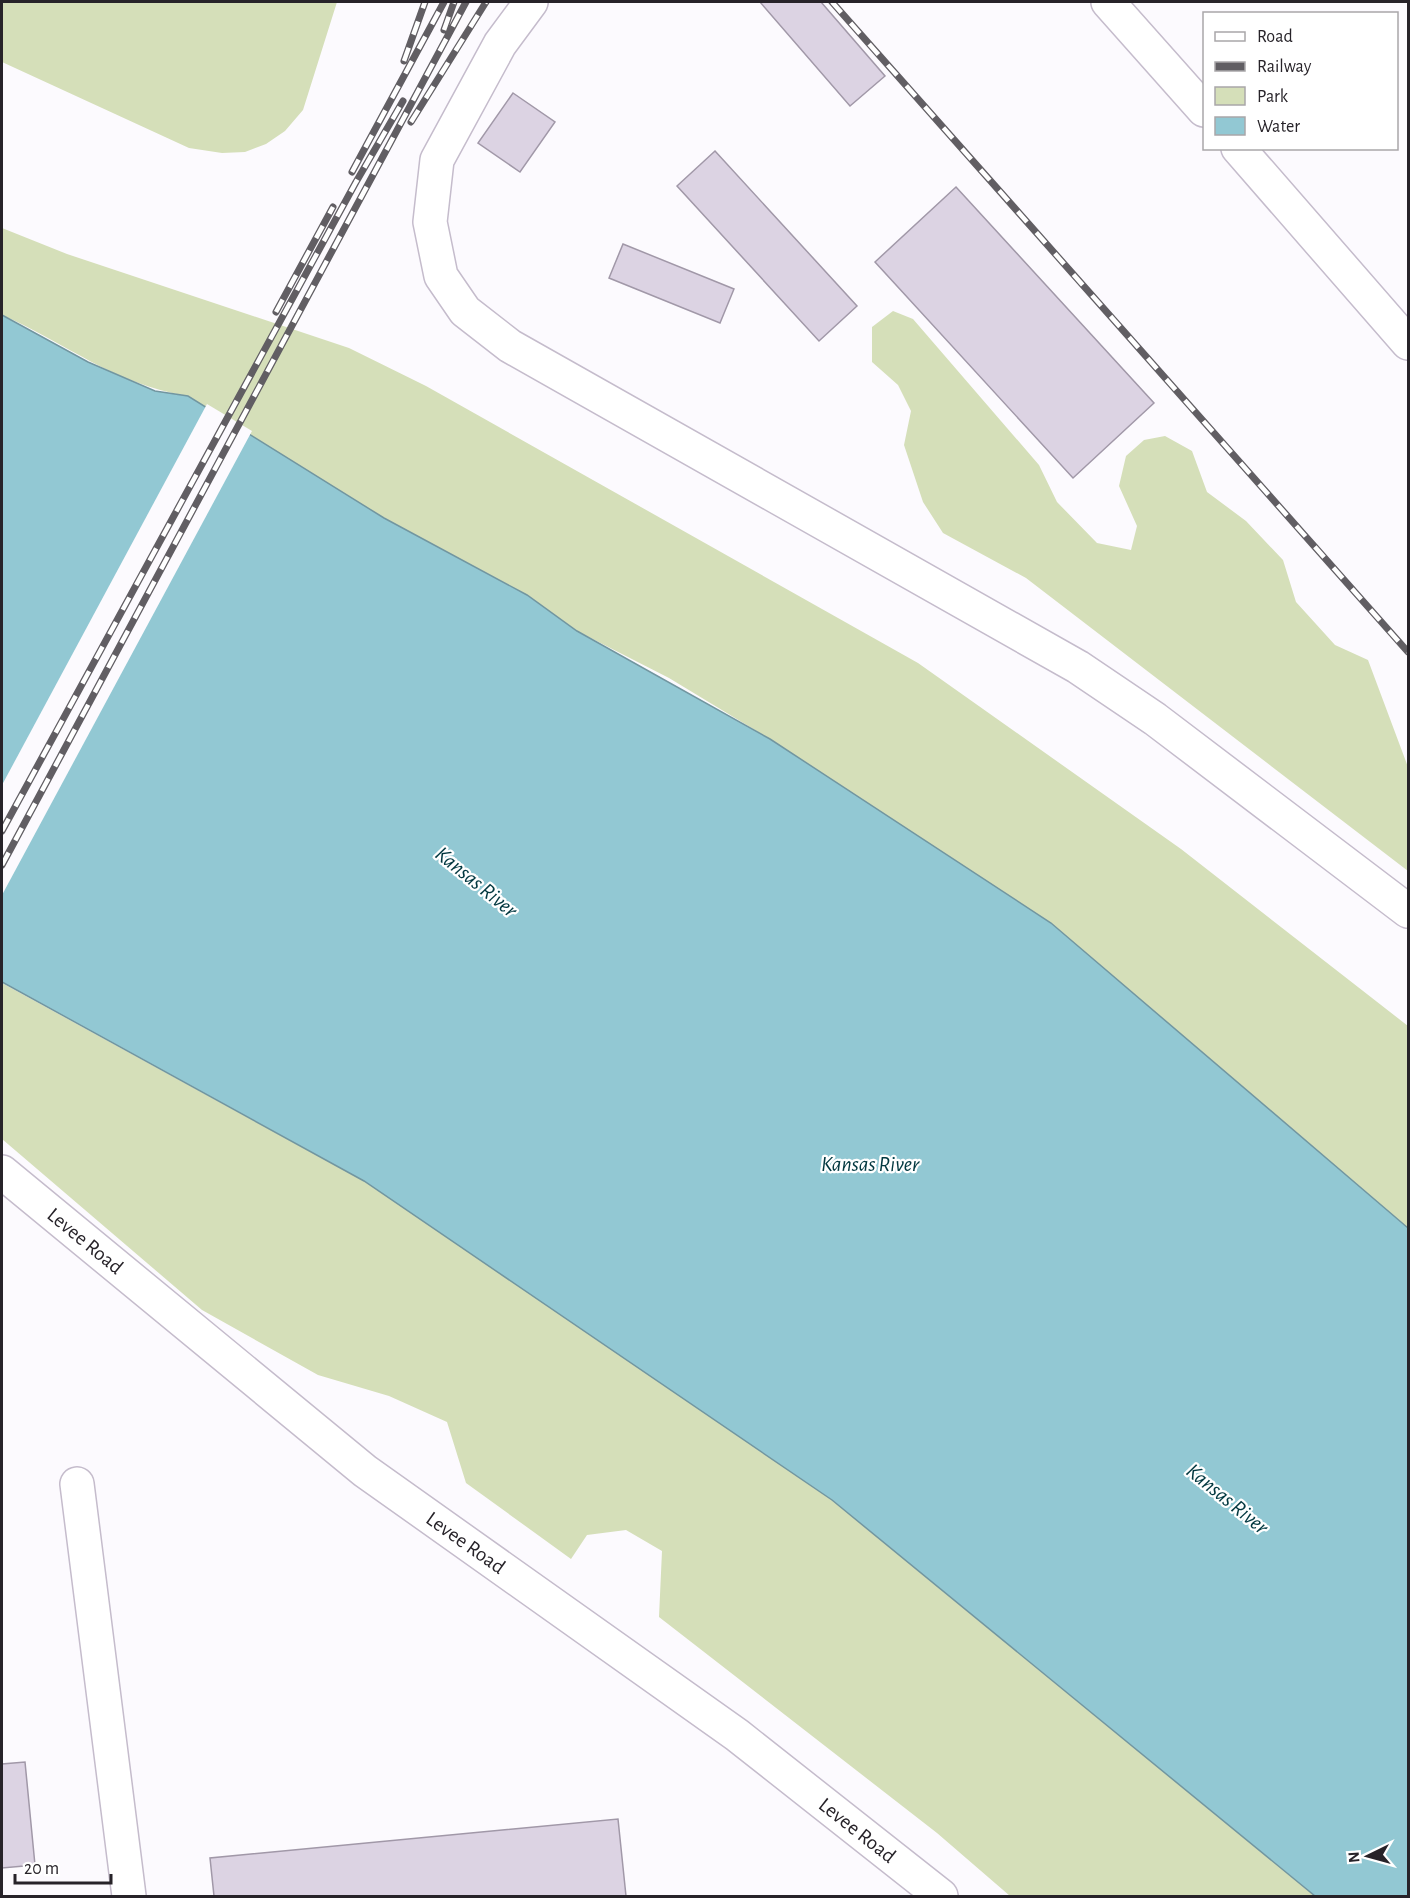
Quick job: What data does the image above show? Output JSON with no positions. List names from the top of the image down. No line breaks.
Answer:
{"streets":{"street":["Levee Road"]},"water":["Kansas River"],"legend":["Road","Railway","Park","Water"],"scale_bar":"20 m","north":"left"}
